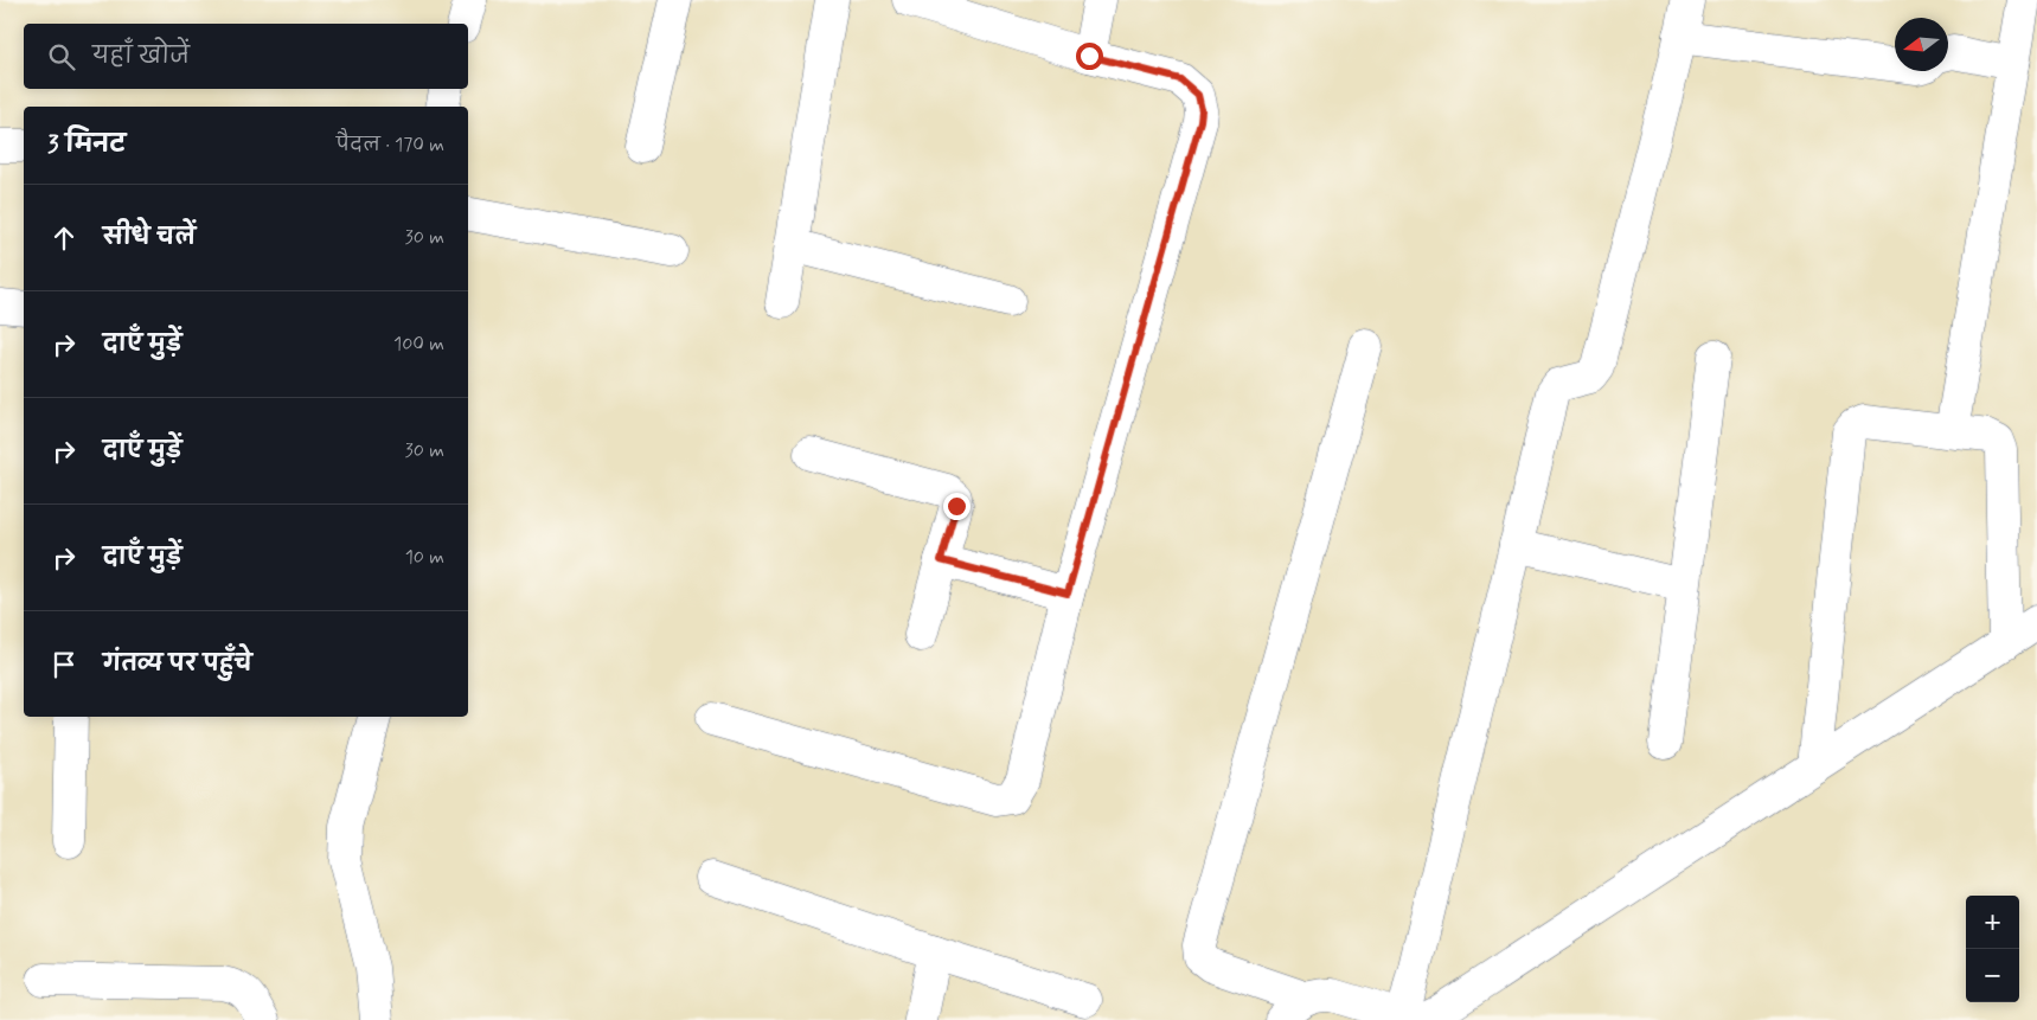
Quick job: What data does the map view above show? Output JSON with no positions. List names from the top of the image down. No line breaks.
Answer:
{"north":"left","page":{"search":"यहाँ खोजें","heading":["3 मिनट","पैदल · 170 m"],"list":[["सीधे चलें","30 m"],["दाएँ मुड़ें","100 m"],["दाएँ मुड़ें","30 m"],["दाएँ मुड़ें","10 m"],"गंतव्य पर पहुँचे"],"map_buttons":["+","−"]}}
